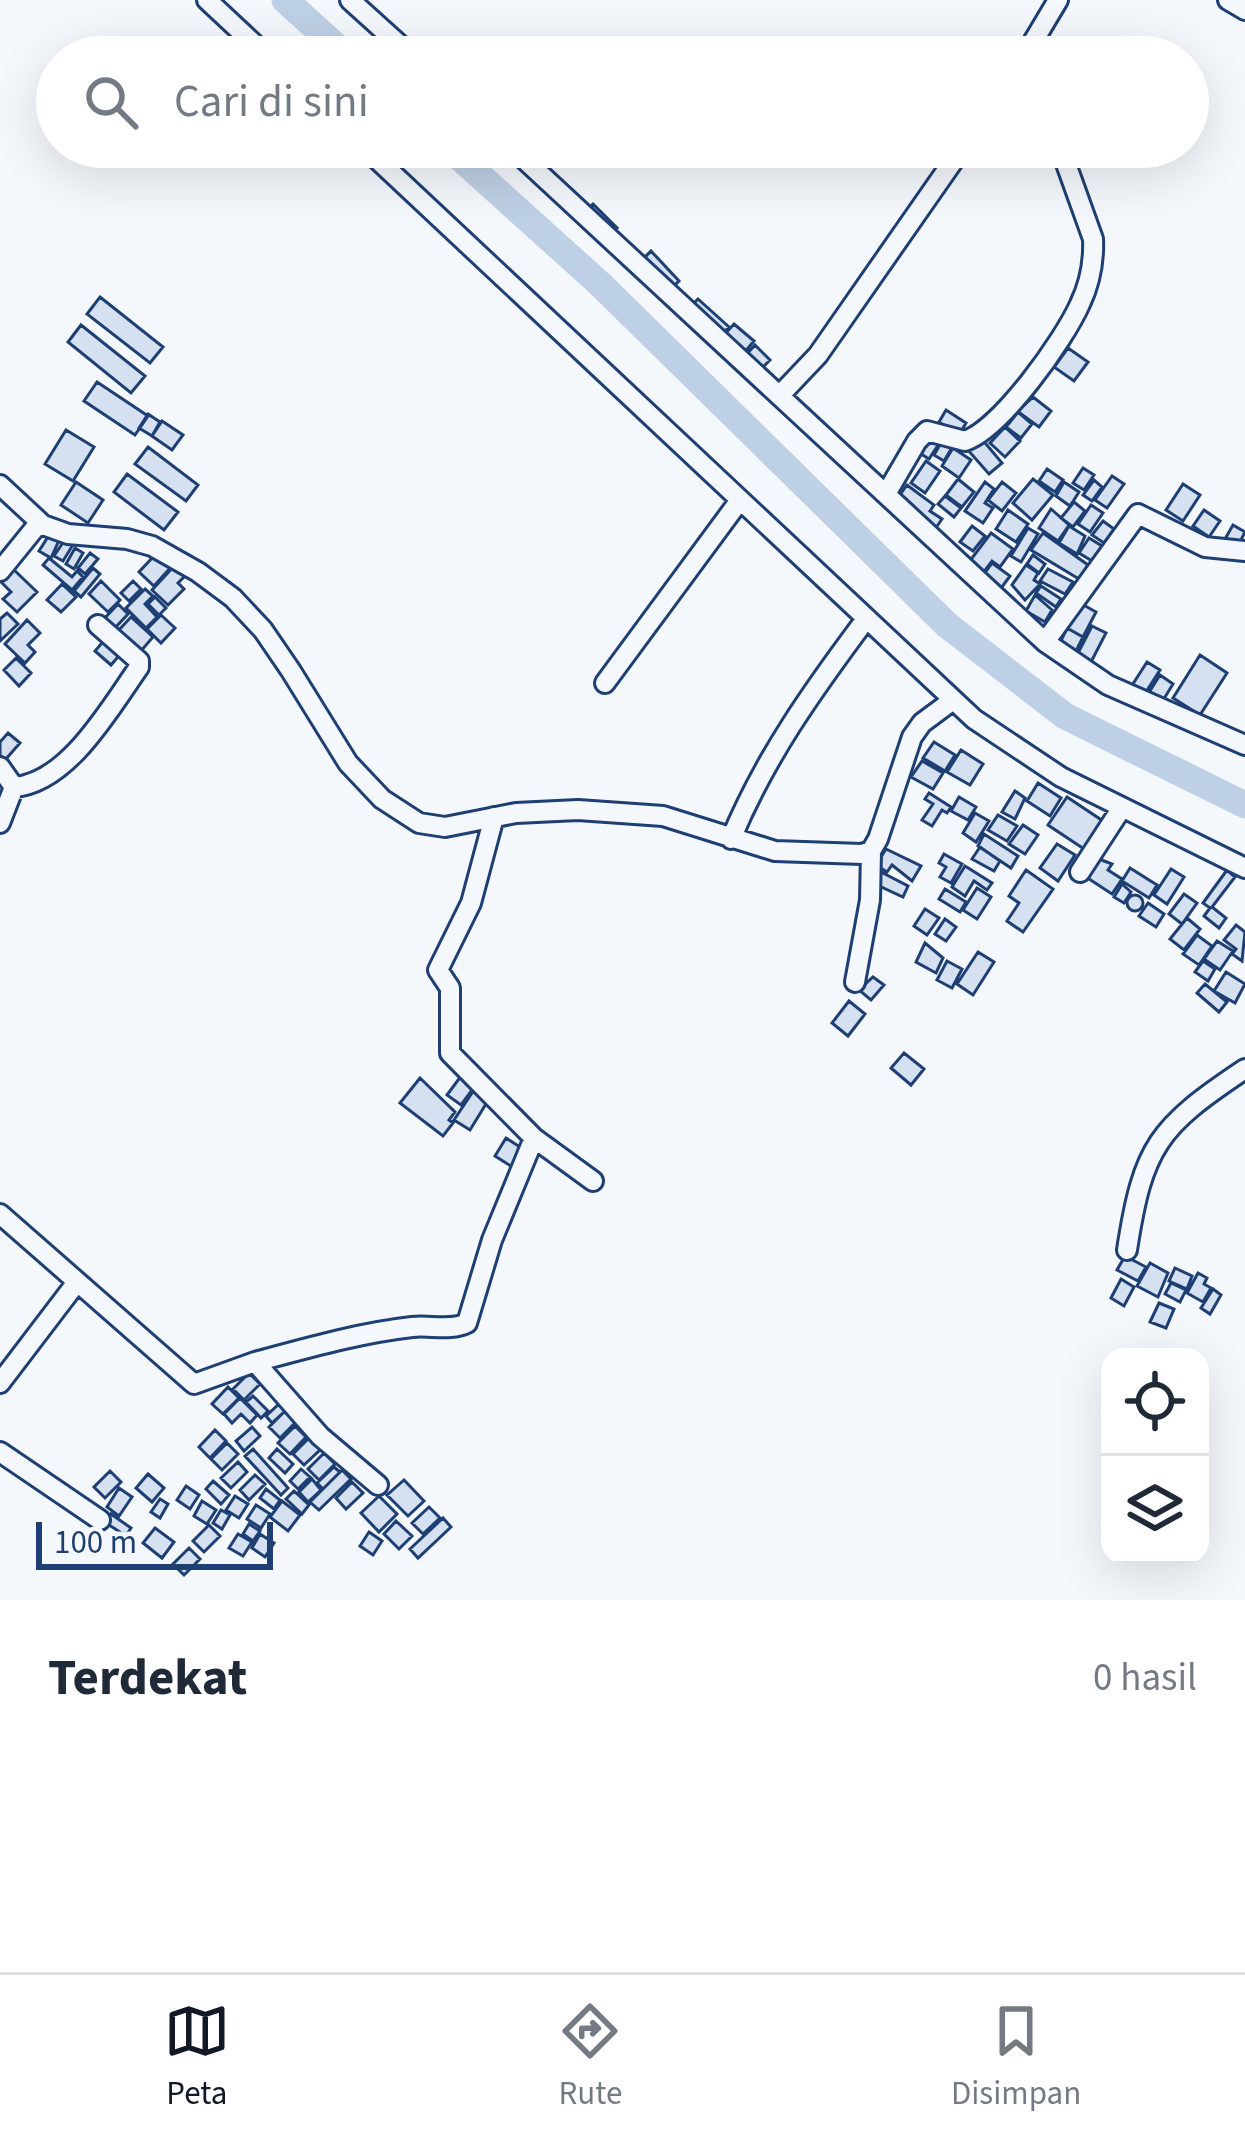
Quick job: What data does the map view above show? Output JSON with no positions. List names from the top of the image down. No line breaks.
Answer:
{"scale_bar":"100 m","page":{"search":"Cari di sini","scale":"100 m","heading":["Terdekat","0 hasil"],"nav":["Peta","Rute","Disimpan"]}}
